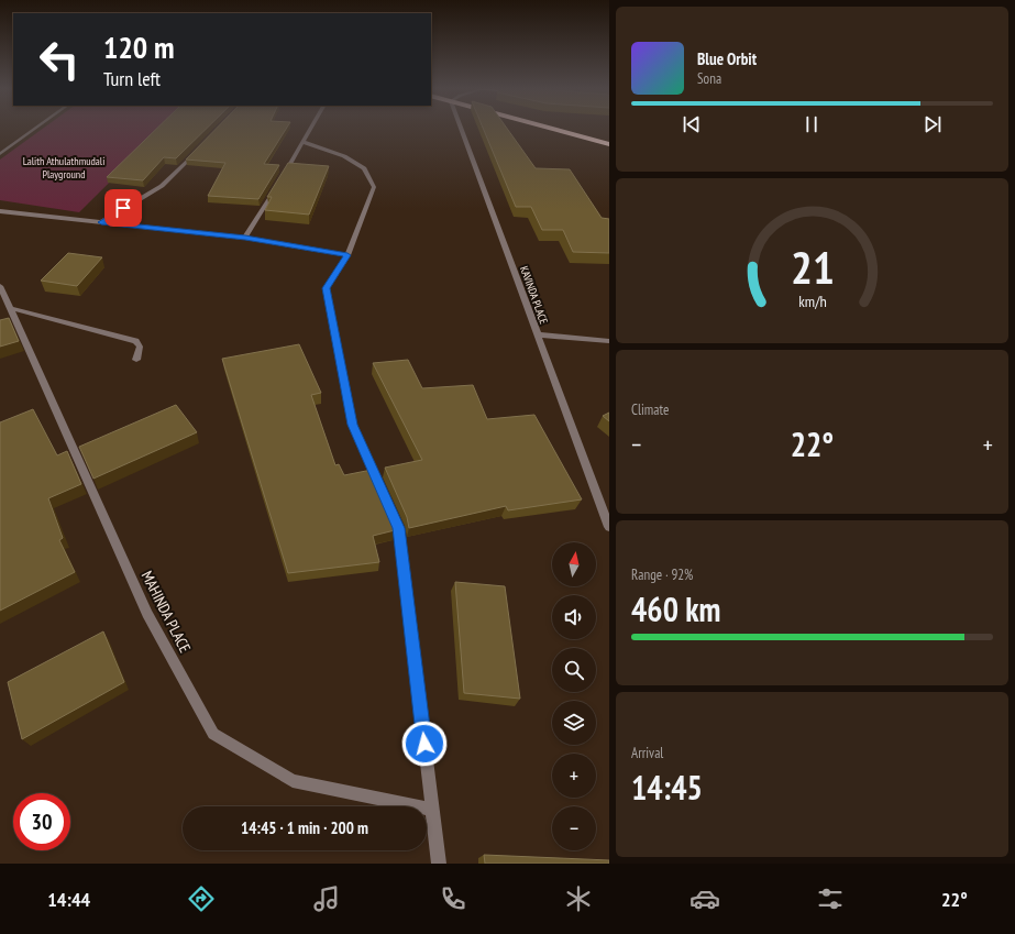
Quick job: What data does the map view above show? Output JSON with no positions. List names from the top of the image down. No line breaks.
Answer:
{"streets":{"street":["KAVINDA PLACE","MAHINDA PLACE"]},"parks":["Lalith Athulathmudali Playground"],"north":"top","page":{"turn":["120 m","Turn left"],"song":["Blue Orbit","Sona"],"tile":["Climate",["Range · 92%","460 km"],["Arrival","14:45"]],"heat":["−","22°","+"],"map_buttons":["+","−"],"limit":"30","trip":"14:45 · 1 min · 200 m","tabs":["14:44","22°"],"gauge":["21","km/h"]}}
